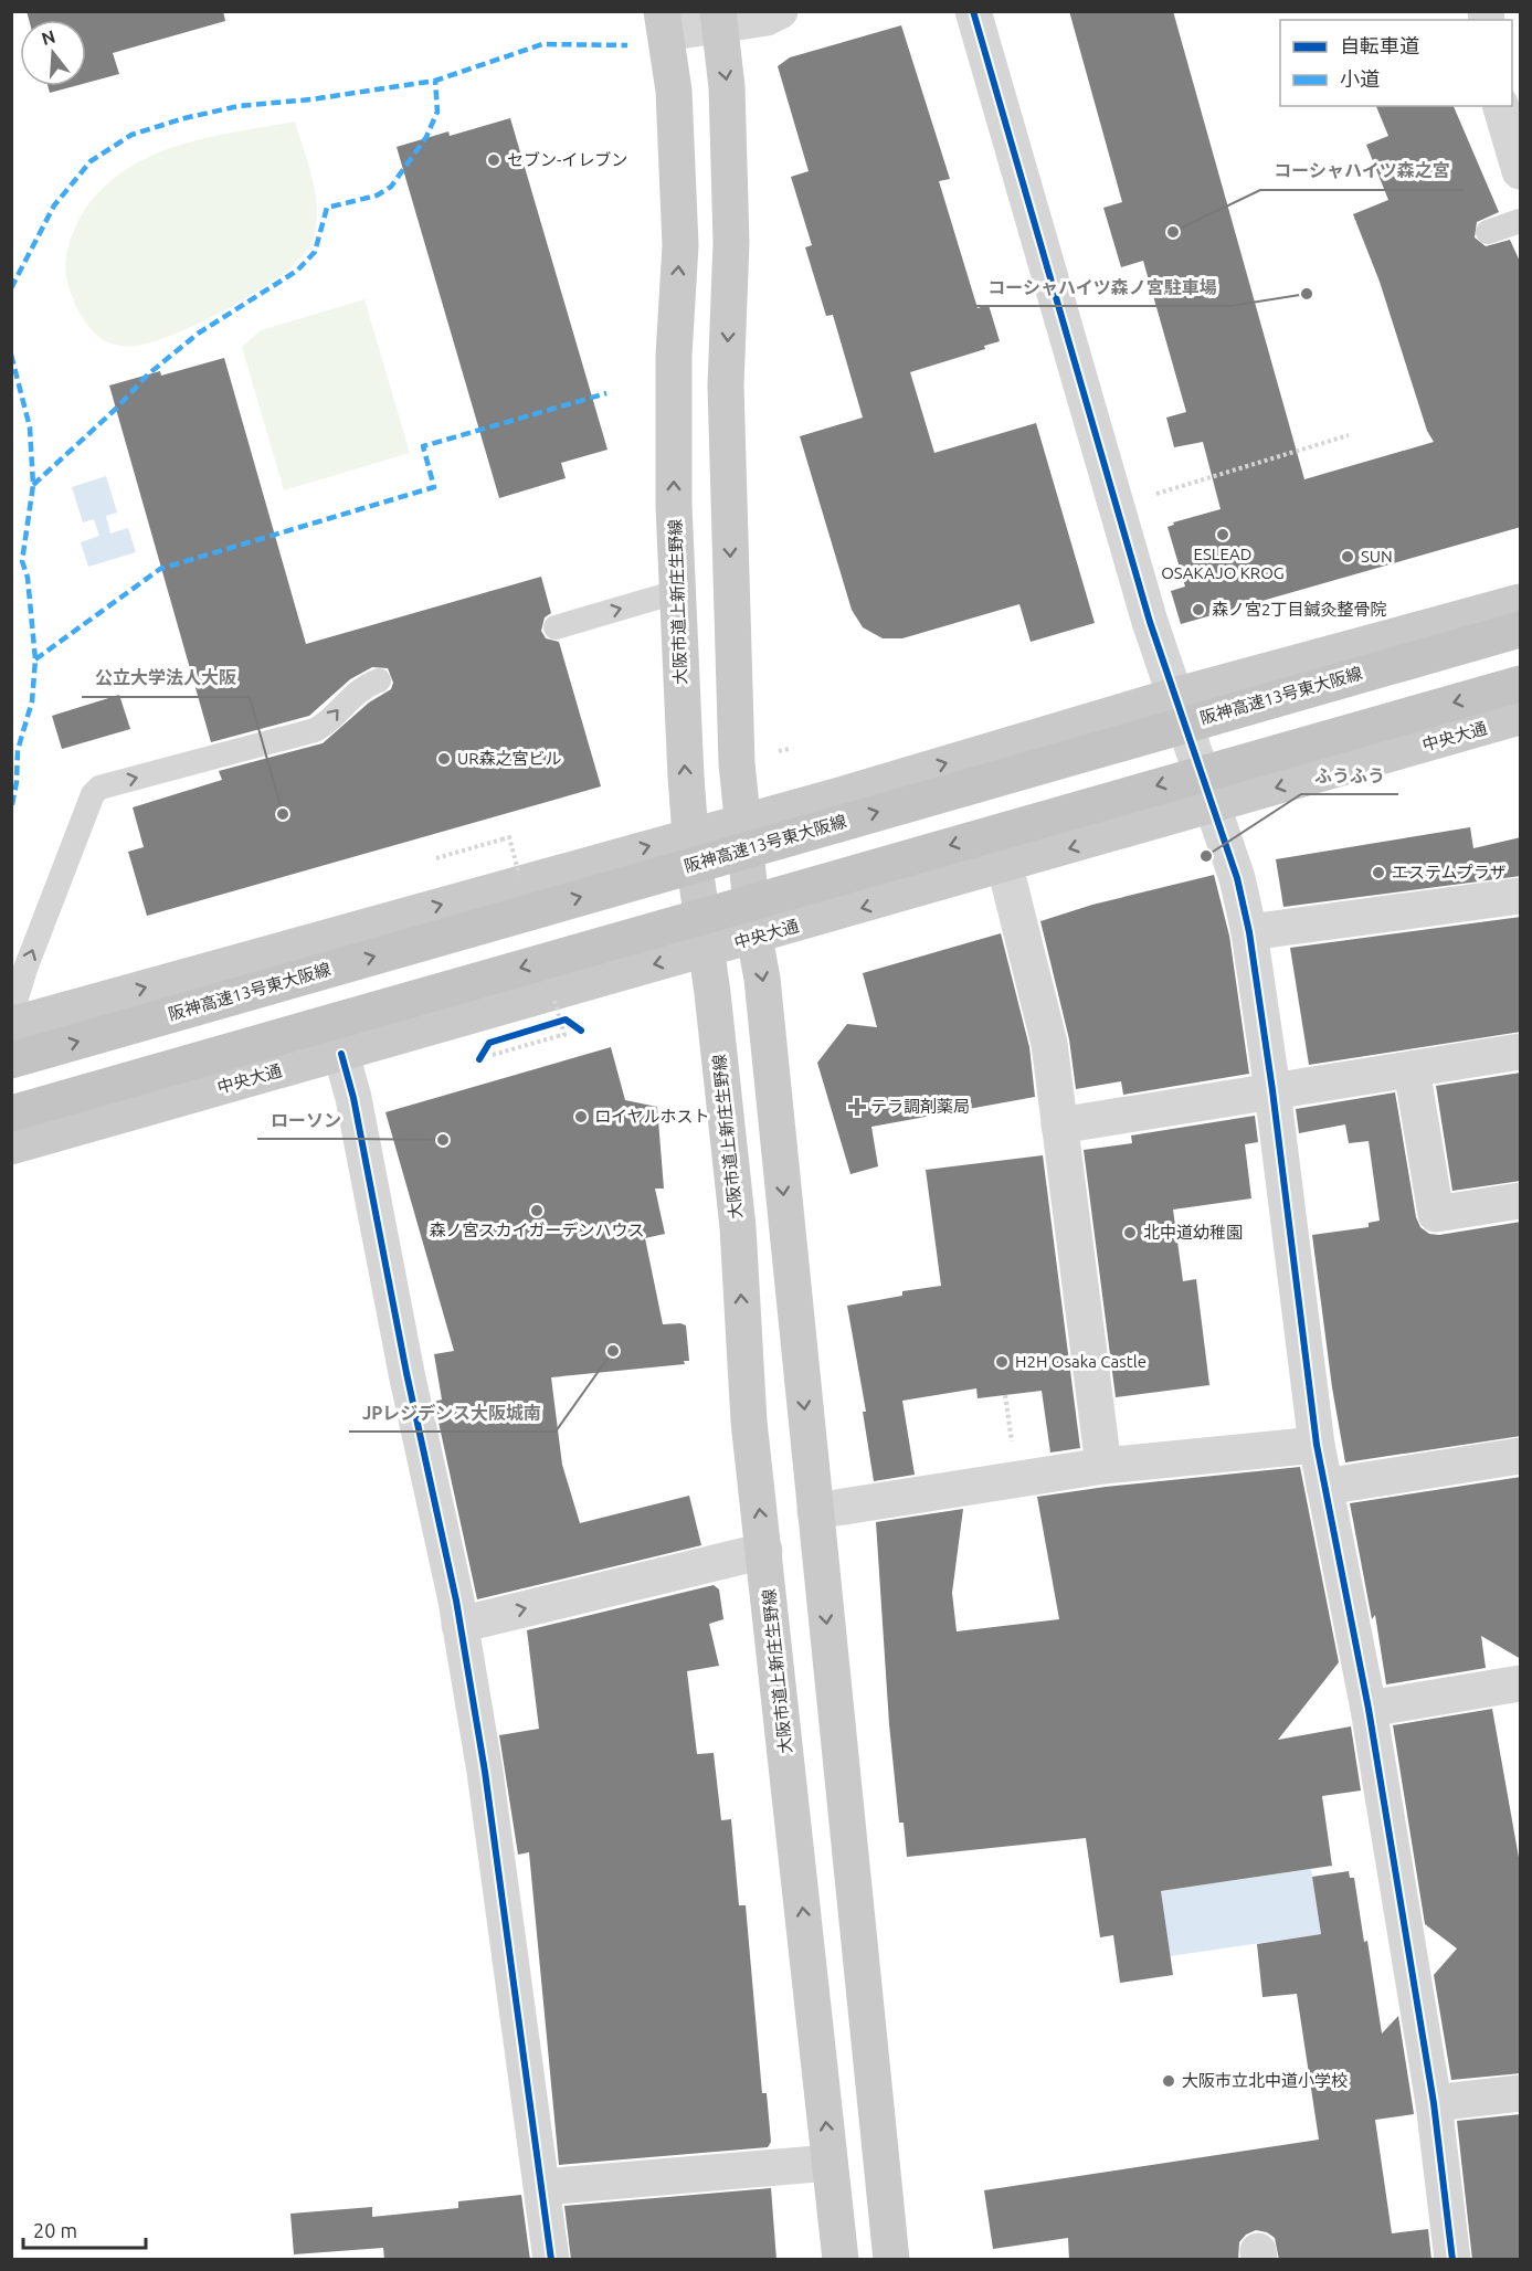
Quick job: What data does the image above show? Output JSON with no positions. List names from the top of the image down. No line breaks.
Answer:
{"streets":{"highway":["阪神高速13号東大阪線"],"main road":["大阪市道上新庄生野線","中央大通"]},"crossings":[["大阪市道上新庄生野線","中央大通"]],"places":{"other":["セブン-イレブン","コーシャハイツ森之宮","コーシャハイツ森ノ宮駐車場","ESLEAD OSAKAJO KROG","SUN","森ノ宮2丁目鍼灸整骨院","UR森之宮ビル","公立大学法人大阪","ふうふう","エステムプラザ","ロイヤルホスト","ローソン","森ノ宮スカイガーデンハウス","北中道幼稚園","JPレジデンス大阪城南","H2H Osaka Castle","大阪市立北中道小学校"],"health":["テラ調剤薬局"]},"legend":["自転車道","小道"],"scale_bar":"20 m","north":"top"}
